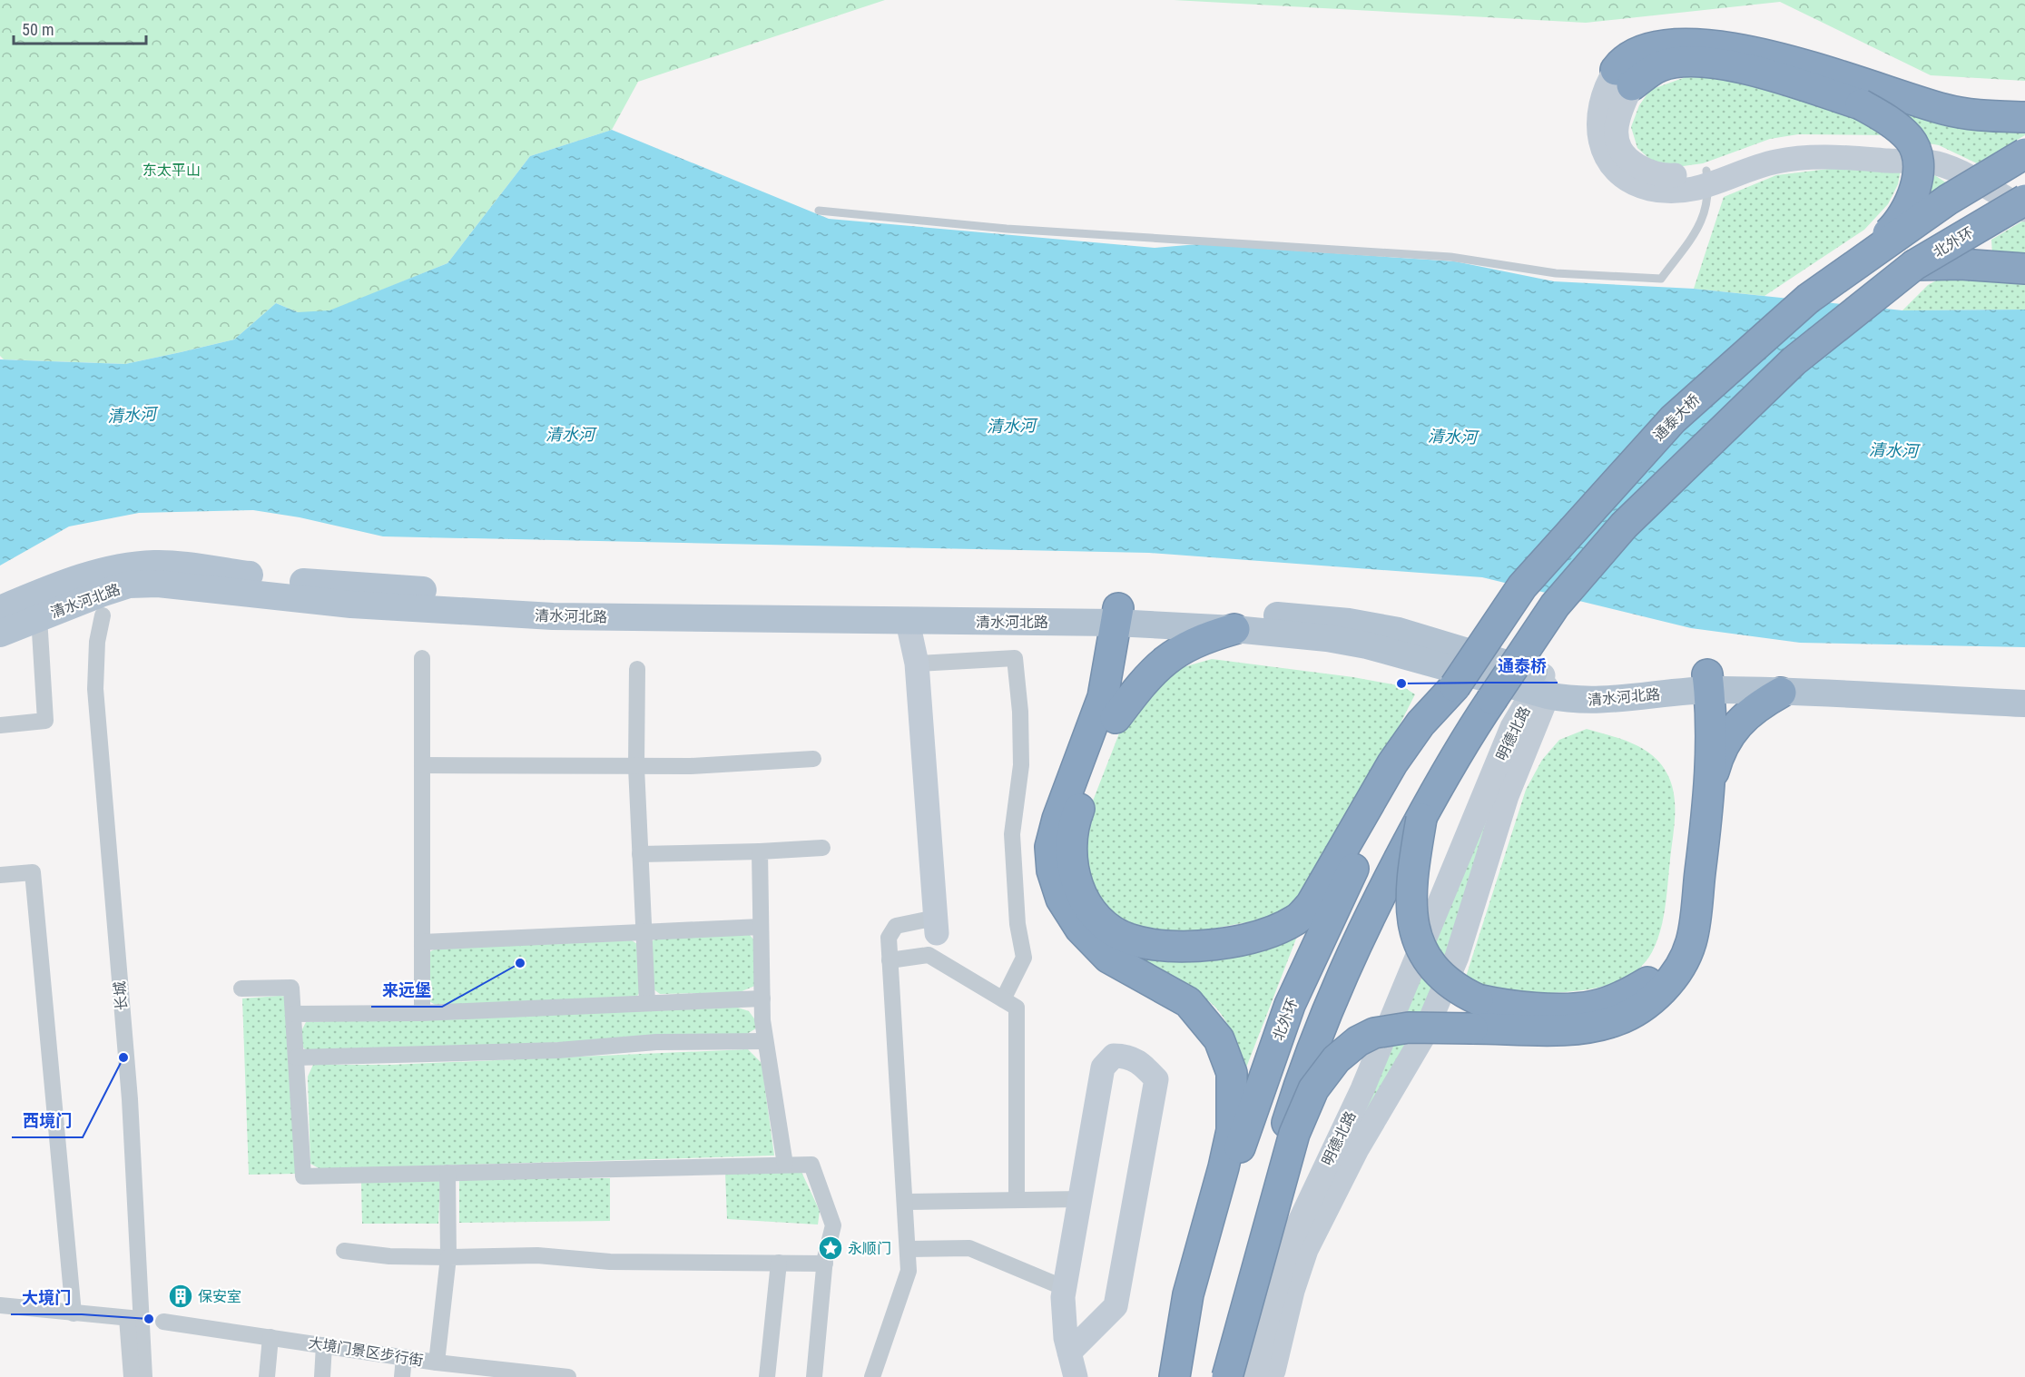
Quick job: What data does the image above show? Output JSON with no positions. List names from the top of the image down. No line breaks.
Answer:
{"streets":{"highway":["北外环","通泰大桥"],"main road":["清水河北路","明德北路"],"street":["长城","大境门景区步行街"]},"crossings":[["北外环","通泰大桥"],["清水河北路","明德北路"]],"water":["清水河"],"parks":["东太平山"],"places":{"other":["通泰桥","来远堡","西境门","大境门"],"place":["永顺门"],"building":["保安室"]},"scale_bar":"50 m"}
